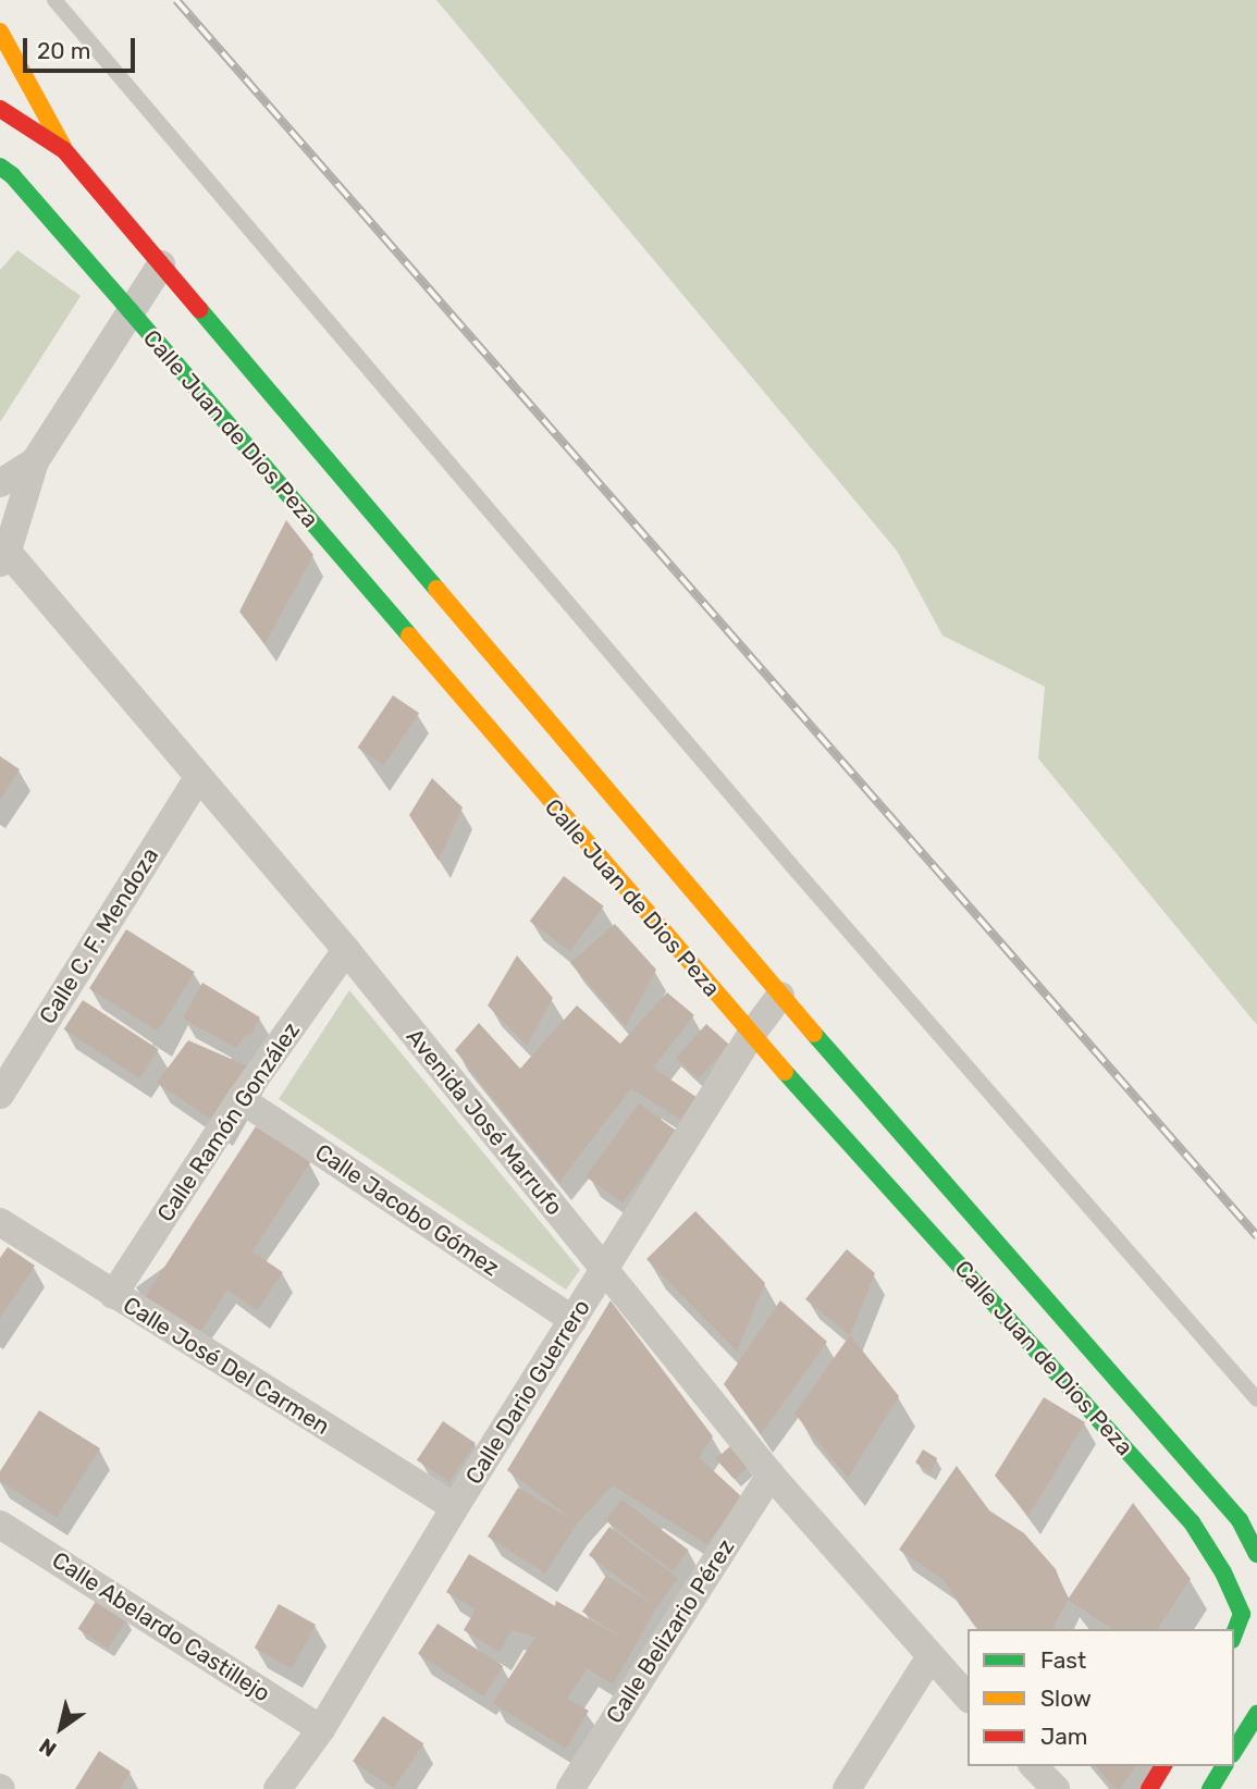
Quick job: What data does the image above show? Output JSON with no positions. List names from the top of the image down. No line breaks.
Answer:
{"streets":{"main road":["Calle Juan de Dios Peza"],"street":["Calle C. F. Mendoza","Calle Ramón González","Avenida José Marrufo","Calle Jacobo Gómez","Calle José Del Carmen","Calle Dario Guerrero","Calle Abelardo Castillejo","Calle Belizario Pérez"]},"crossings":[["Calle Juan de Dios Peza","Calle Dario Guerrero"],["Calle C. F. Mendoza","Avenida José Marrufo"],["Calle Ramón González","Avenida José Marrufo"],["Calle Ramón González","Calle Jacobo Gómez"],["Calle Ramón González","Calle José Del Carmen"],["Avenida José Marrufo","Calle Dario Guerrero"],["Avenida José Marrufo","Calle Belizario Pérez"],["Calle Jacobo Gómez","Calle Dario Guerrero"],["Calle José Del Carmen","Calle Dario Guerrero"],["Calle Dario Guerrero","Calle Abelardo Castillejo"]],"legend":["Fast","Slow","Jam"],"scale_bar":"20 m","north":"bottom left"}
